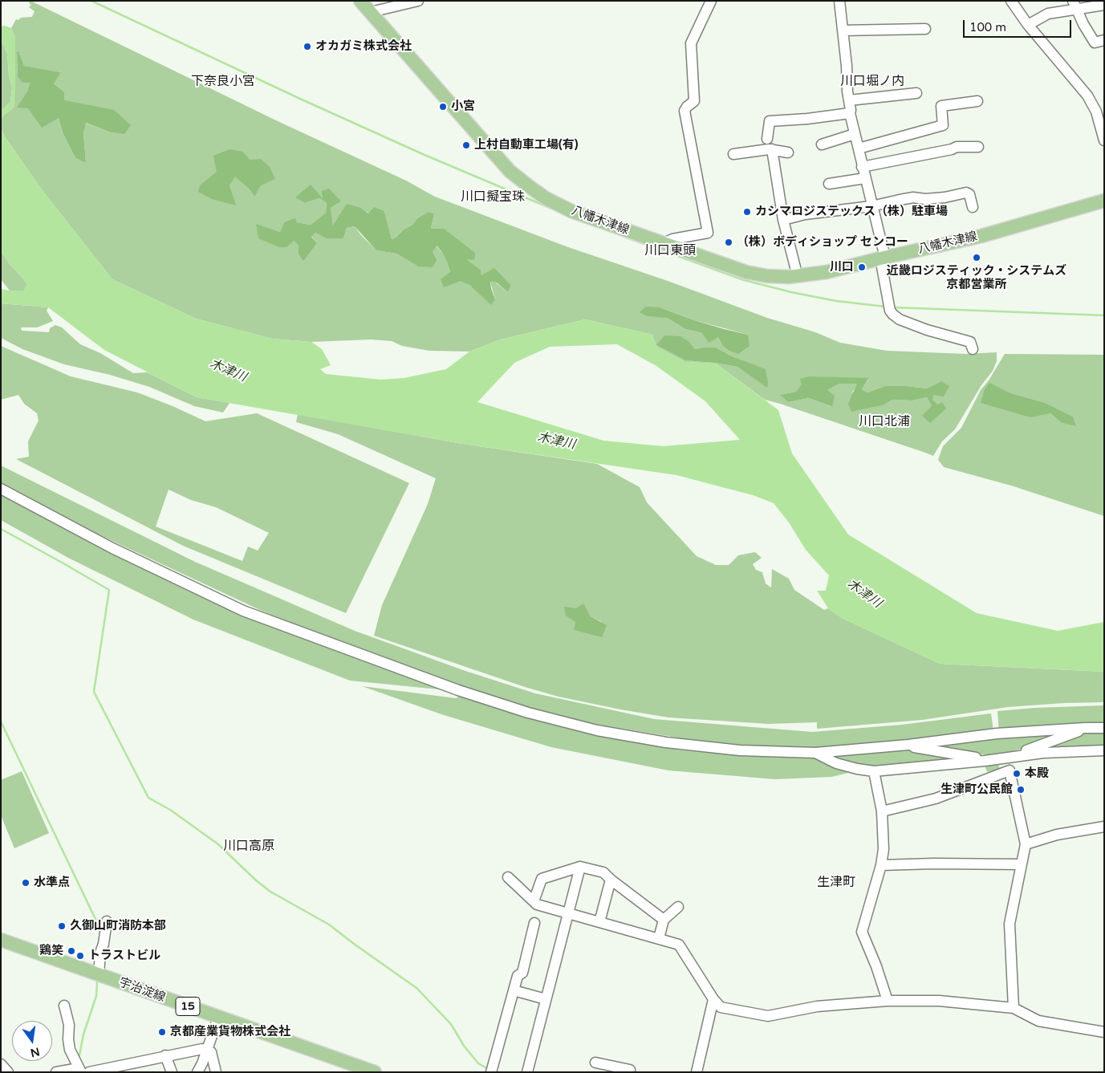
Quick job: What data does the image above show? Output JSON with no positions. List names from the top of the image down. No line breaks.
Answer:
{"streets":{"main road":["八幡木津線","宇治淀線","15"]},"districts":["下奈良小宮","川口堀ノ内","川口擬宝珠","川口東頭","川口北浦","川口高原","生津町"],"water":["木津川"],"places":["オカガミ株式会社","小宮","上村自動車工場(有)","カシマロジステックス（株）駐車場","（株）ボディショップ センコー","近畿ロジスティック・システムズ 京都営業所","川口","本殿","生津町公民館","水準点","久御山町消防本部","鶏笑","トラストビル","京都産業貨物株式会社"],"scale_bar":"100 m","north":"bottom"}
